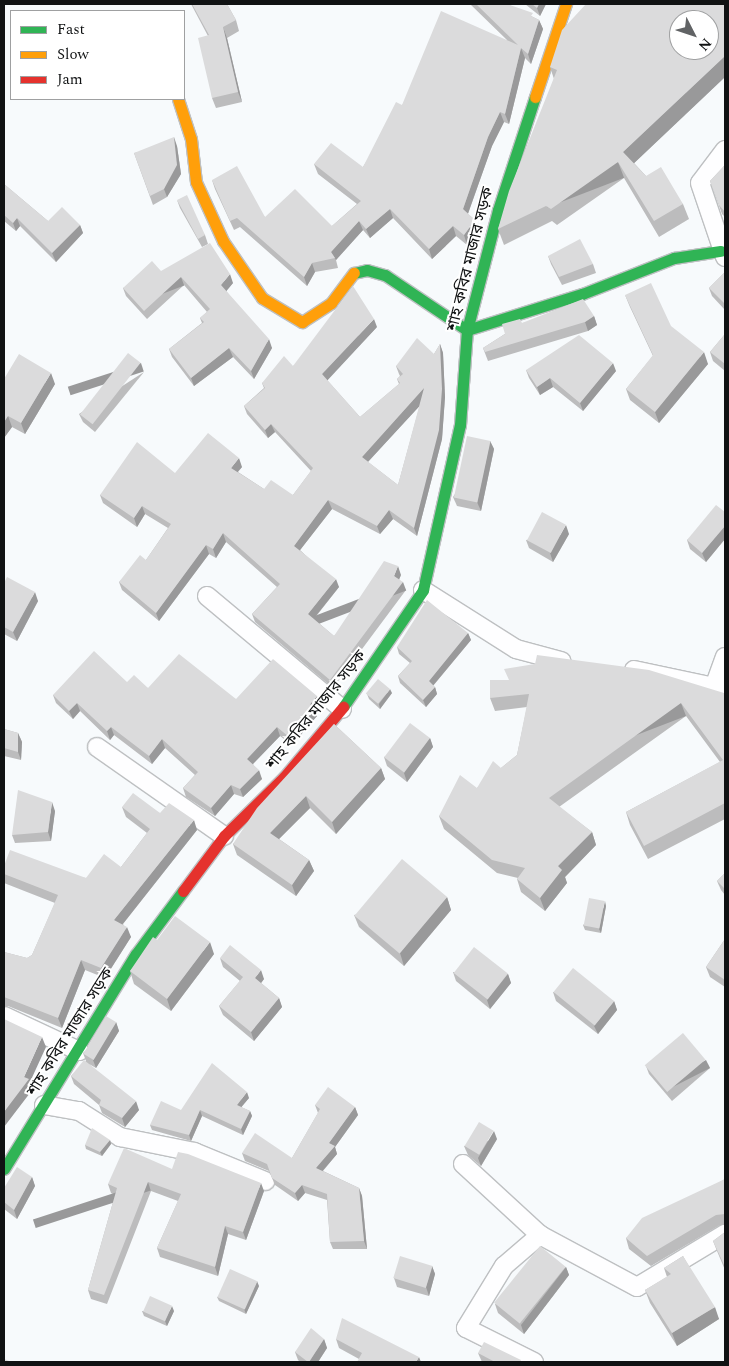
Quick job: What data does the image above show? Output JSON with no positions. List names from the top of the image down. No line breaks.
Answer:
{"streets":{"street":["শাহ কবির মাজার সড়ক"]},"legend":["Fast","Slow","Jam"],"north":"bottom right"}
